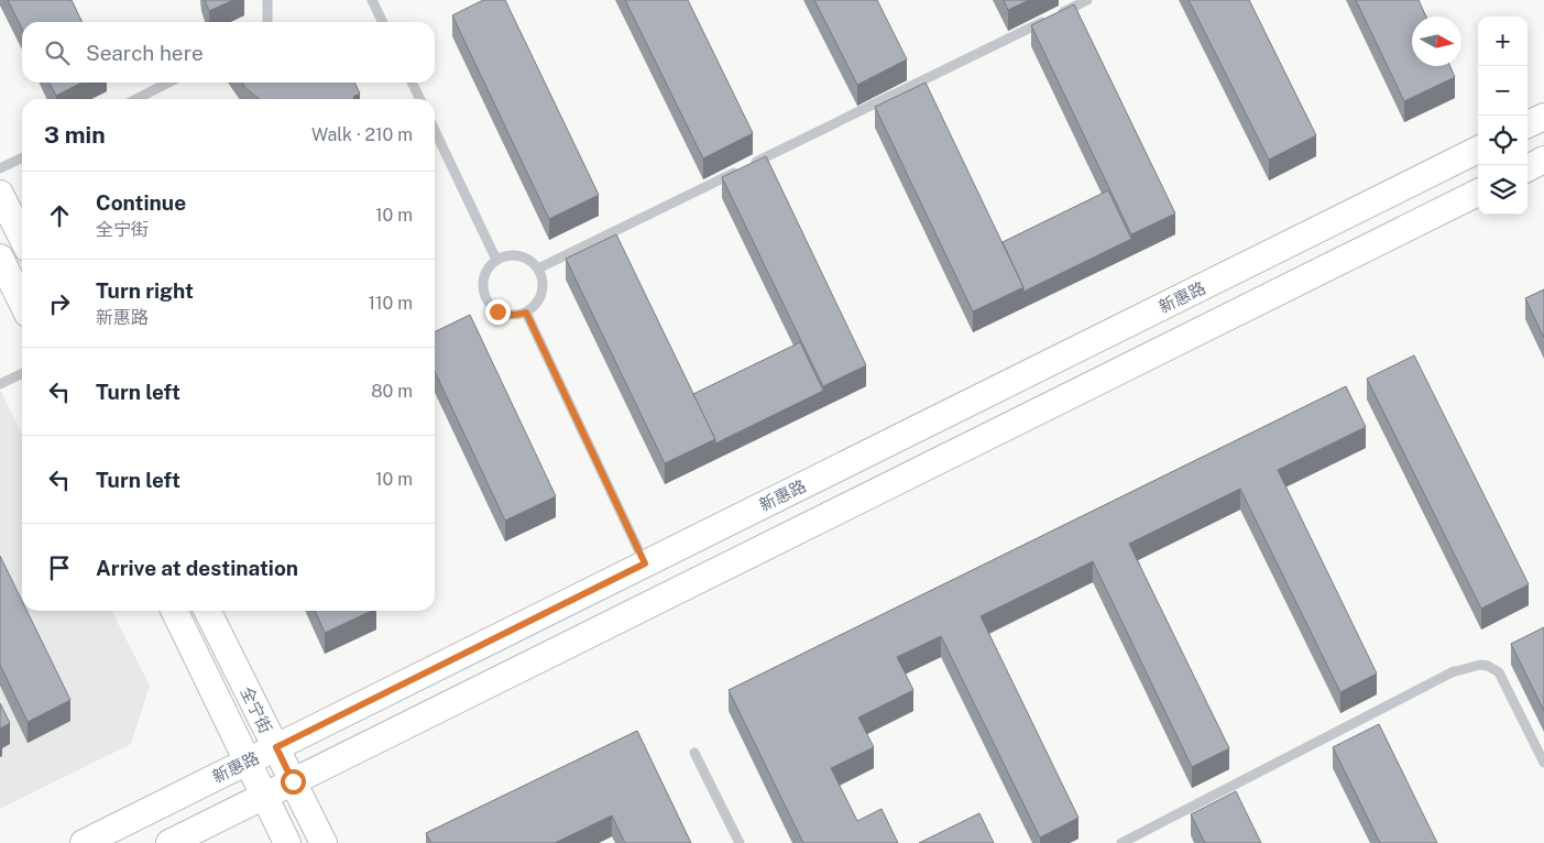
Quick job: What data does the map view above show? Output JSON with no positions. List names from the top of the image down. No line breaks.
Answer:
{"streets":{"street":["新惠路","全宁街"]},"crossings":[["新惠路","全宁街"]],"north":"right","page":{"map_buttons":["+","−"],"search":"Search here","heading":["3 min","Walk · 210 m"],"list":[["Continue","全宁街","10 m"],["Turn right","新惠路","110 m"],["Turn left","80 m"],["Turn left","10 m"],"Arrive at destination"]}}
